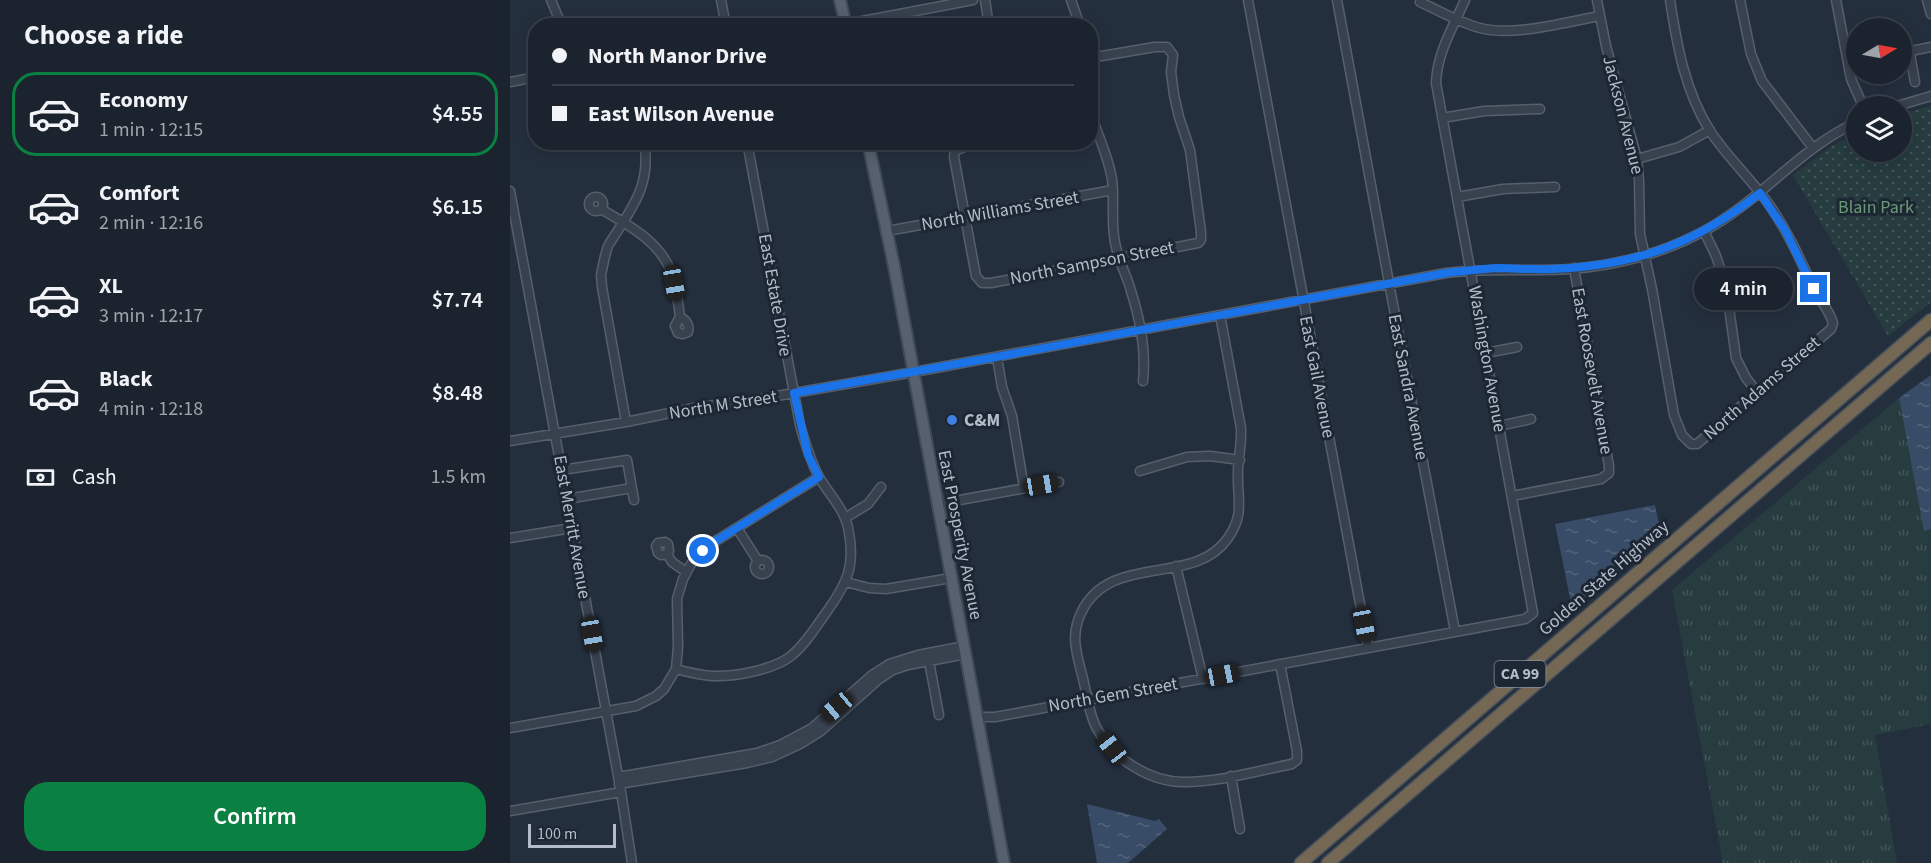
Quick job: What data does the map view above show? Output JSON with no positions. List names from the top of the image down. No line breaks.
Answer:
{"streets":{"highway":["Golden State Highway","CA 99"],"main road":["East Prosperity Avenue"],"street":["Jackson Avenue","North Williams Street","North Sampson Street","East Estate Drive","Washington Avenue","East Roosevelt Avenue","East Gail Avenue","East Sandra Avenue","North Adams Street","North M Street","East Merritt Avenue","North Gem Street"]},"crossings":[["Jackson Avenue","North Adams Street"],["Jackson Avenue","North M Street"],["North Williams Street","North Sampson Street"],["North Williams Street","East Prosperity Avenue"],["East Estate Drive","North M Street"],["Washington Avenue","East Roosevelt Avenue"],["Washington Avenue","North M Street"],["Washington Avenue","North Gem Street"],["East Roosevelt Avenue","North M Street"],["East Gail Avenue","North M Street"],["East Gail Avenue","North Gem Street"],["East Sandra Avenue","North M Street"],["East Sandra Avenue","North Gem Street"],["North Adams Street","North M Street"],["North M Street","East Merritt Avenue"],["North M Street","East Prosperity Avenue"],["East Prosperity Avenue","North Gem Street"]],"parks":["Blain Park"],"places":["C&M"],"scale_bar":"100 m","north":"right","page":{"heading":"Choose a ride","banner":["North Manor Drive","East Wilson Avenue"],"list":[{"name":"Economy","note":"1 min · 12:15","value":"$4.55"},{"name":"Comfort","note":"2 min · 12:16","value":"$6.15"},{"name":"XL","note":"3 min · 12:17","value":"$7.74"},{"name":"Black","note":"4 min · 12:18","value":"$8.48"}],"bubble":"4 min","pay":["Cash","1.5 km"],"buttons":"Confirm","scale":"100 m"}}
